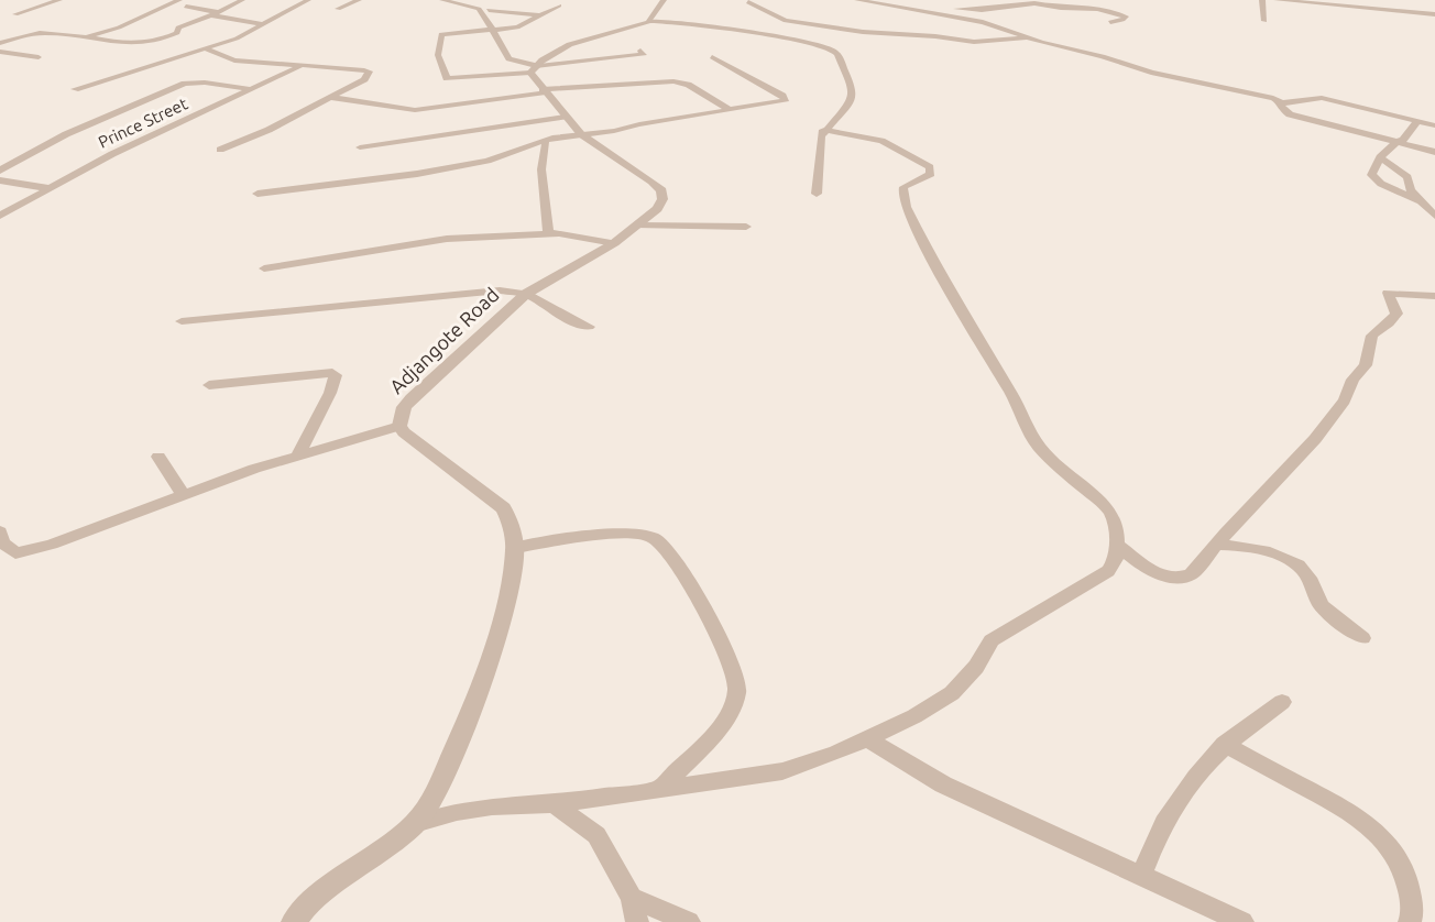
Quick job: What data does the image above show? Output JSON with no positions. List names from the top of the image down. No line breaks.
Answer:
{"streets":{"street":["Prince Street","Adjangote Road"]}}
